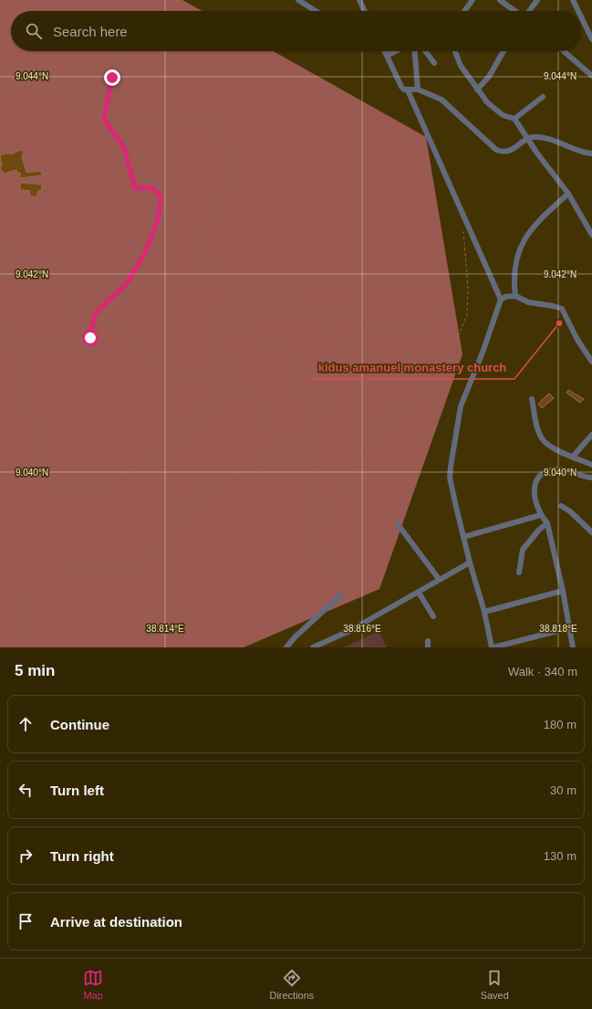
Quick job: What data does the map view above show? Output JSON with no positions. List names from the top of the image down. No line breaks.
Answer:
{"places":["kidus amanuel monastery church"],"page":{"search":"Search here","heading":["5 min","Walk · 340 m"],"list":[["Continue","180 m"],["Turn left","30 m"],["Turn right","130 m"],"Arrive at destination"],"nav":["Map","Directions","Saved"]},"coordinates":["9.044°N","9.042°N","9.040°N","38.814°E","38.816°E","38.818°E"]}
